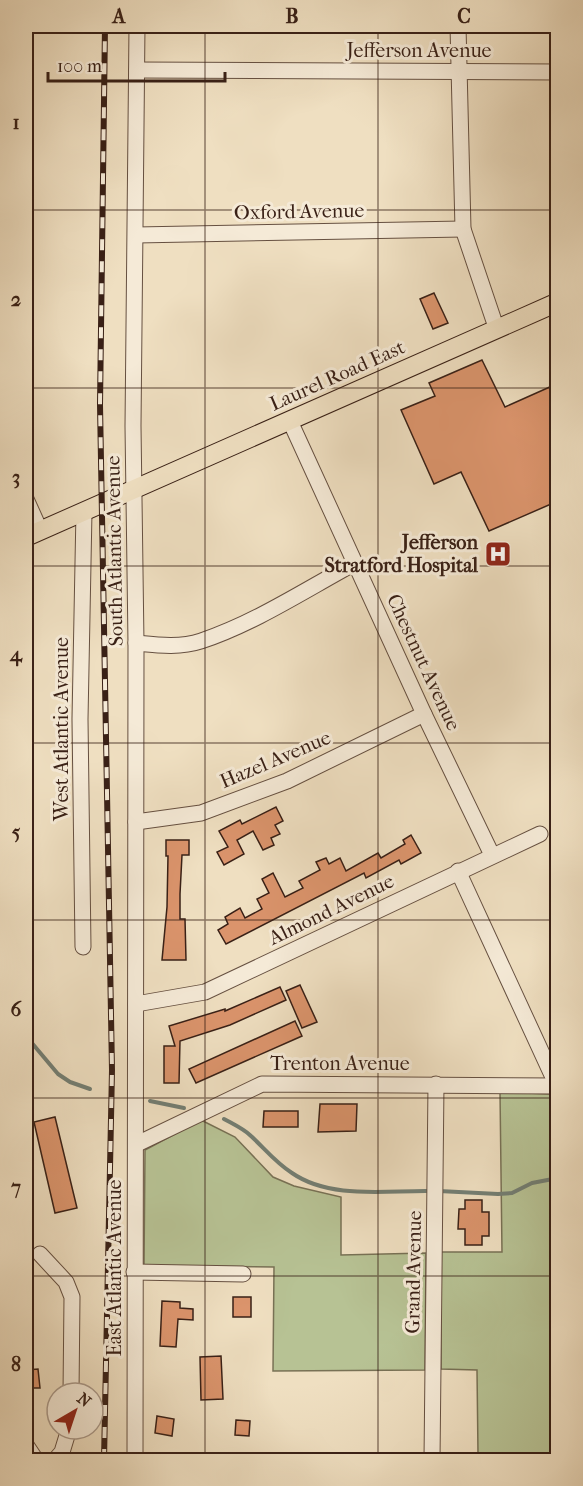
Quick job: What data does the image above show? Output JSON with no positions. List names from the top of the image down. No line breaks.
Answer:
{"streets":{"main road":["Laurel Road East"],"street":["Jefferson Avenue","Oxford Avenue","South Atlantic Avenue","Chestnut Avenue","West Atlantic Avenue","Hazel Avenue","Almond Avenue","Trenton Avenue","East Atlantic Avenue","Grand Avenue"]},"crossings":[["Jefferson Avenue","South Atlantic Avenue"],["Oxford Avenue","South Atlantic Avenue"],["Laurel Road East","South Atlantic Avenue"],["Laurel Road East","Chestnut Avenue"],["Laurel Road East","West Atlantic Avenue"],["South Atlantic Avenue","Hazel Avenue"],["South Atlantic Avenue","Almond Avenue"],["South Atlantic Avenue","East Atlantic Avenue"],["Chestnut Avenue","Hazel Avenue"],["Chestnut Avenue","Almond Avenue"],["Trenton Avenue","East Atlantic Avenue"],["Trenton Avenue","Grand Avenue"]],"places":{"hospital":["Jefferson Stratford Hospital"]},"scale_bar":"100 m","north":"top right","grid":{"columns":["A","B","C"],"rows":["1","2","3","4","5","6","7","8"]}}
